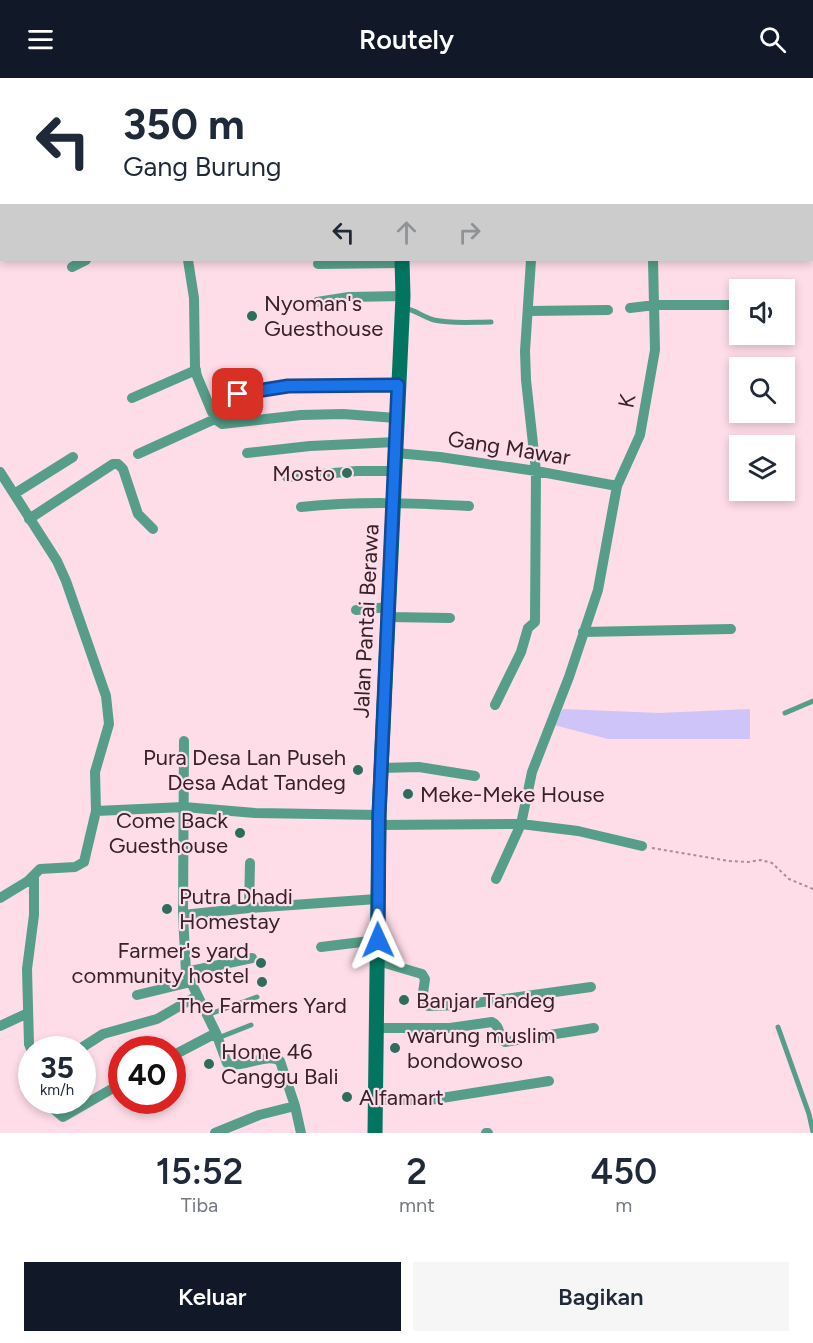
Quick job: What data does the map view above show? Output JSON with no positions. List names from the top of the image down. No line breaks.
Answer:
{"streets":{"street":["K","Gang Mawar","Jalan Pantai Berawa"]},"crossings":[["K","Gang Mawar"],["Gang Mawar","Jalan Pantai Berawa"]],"places":["Nyoman's Guesthouse","Mosto","Pura Desa Lan Puseh Desa Adat Tandeg","Meke-Meke House","Come Back Guesthouse","Putra Dhadi Homestay","Farmer's yard community hostel","The Farmers Yard","Banjar Tandeg","warung muslim bondowoso","Home 46 Canggu Bali","Alfamart"],"page":{"header":"Routely","turn":["350 m","Gang Burung"],"speed":"35 km/h","limit":"40","eta":["15:52","Tiba","2","mnt","450","m"],"buttons":["Keluar","Bagikan"]}}
